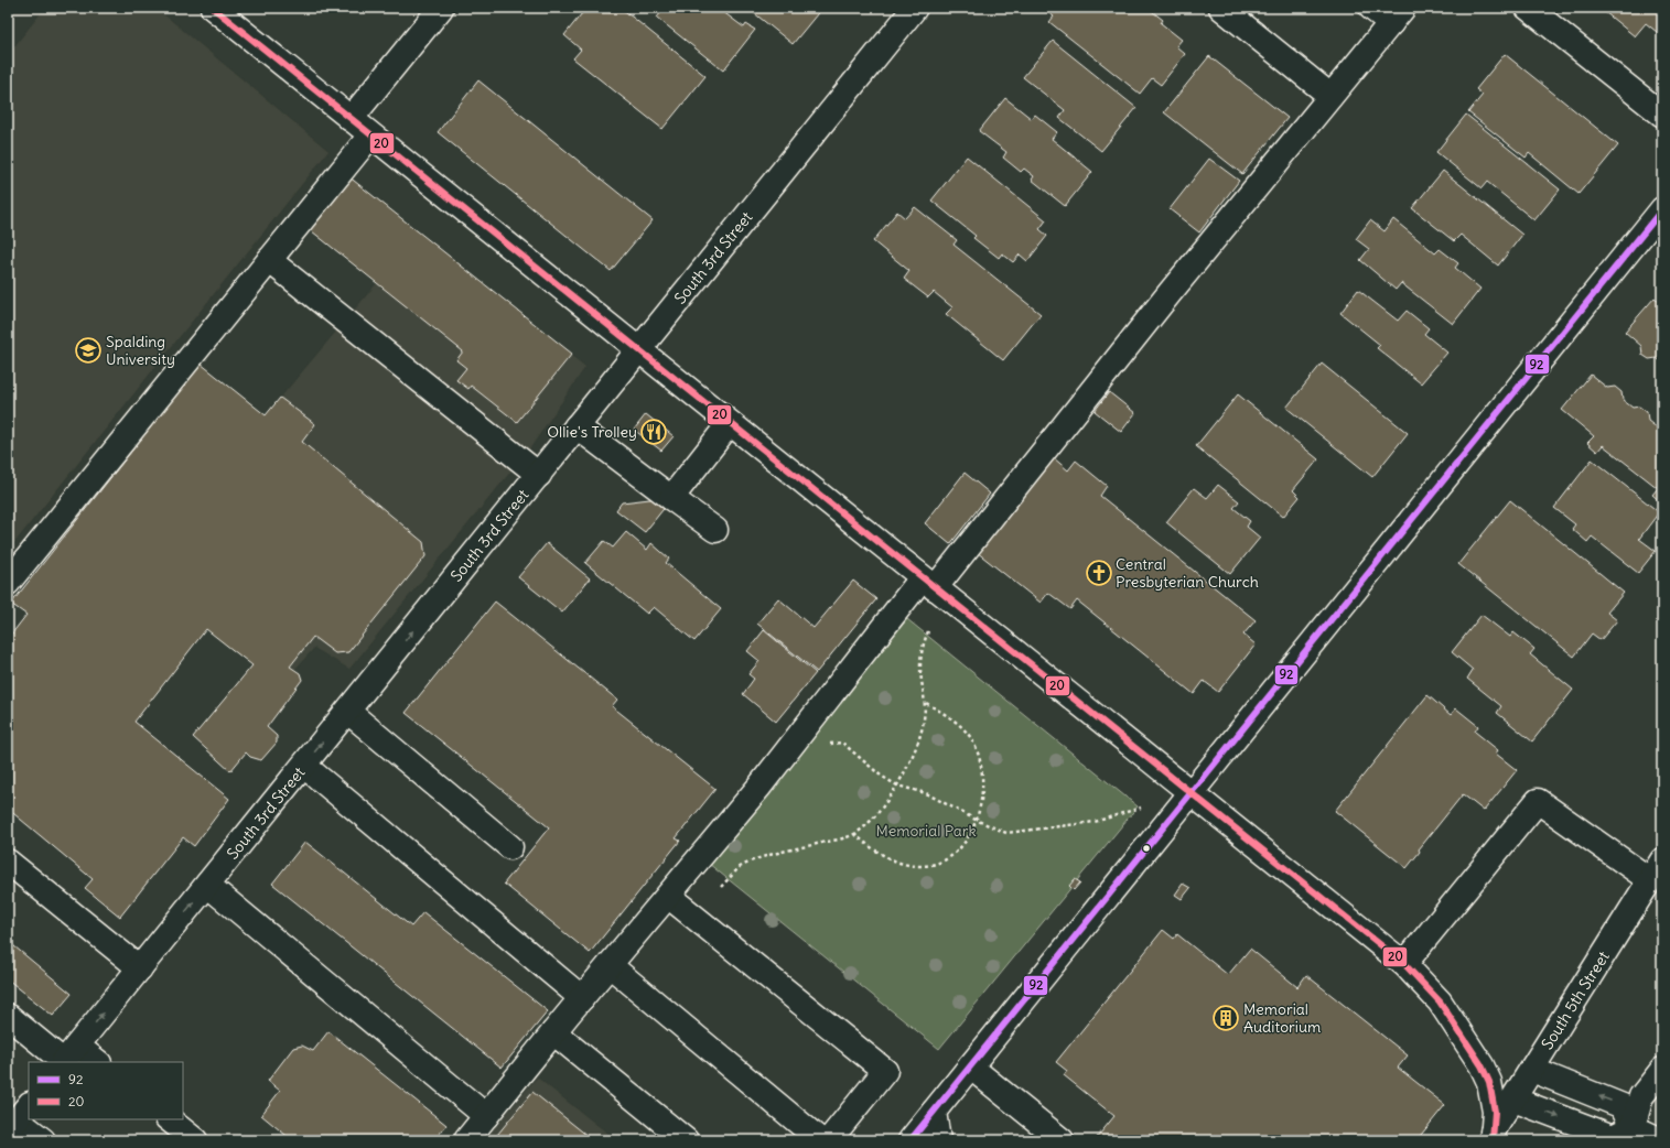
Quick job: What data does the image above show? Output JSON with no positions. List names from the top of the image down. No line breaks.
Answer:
{"streets":{"main road":["South 3rd Street","South 5th Street"]},"one_way":["South 3rd Street"],"parks":["Memorial Park"],"places":{"school or university":["Spalding University"],"restaurant":["Ollie's Trolley"],"church":["Central Presbyterian Church"],"building":["Memorial Auditorium"]},"lines":["transit line 20","transit line 92"],"legend":["92","20"]}
